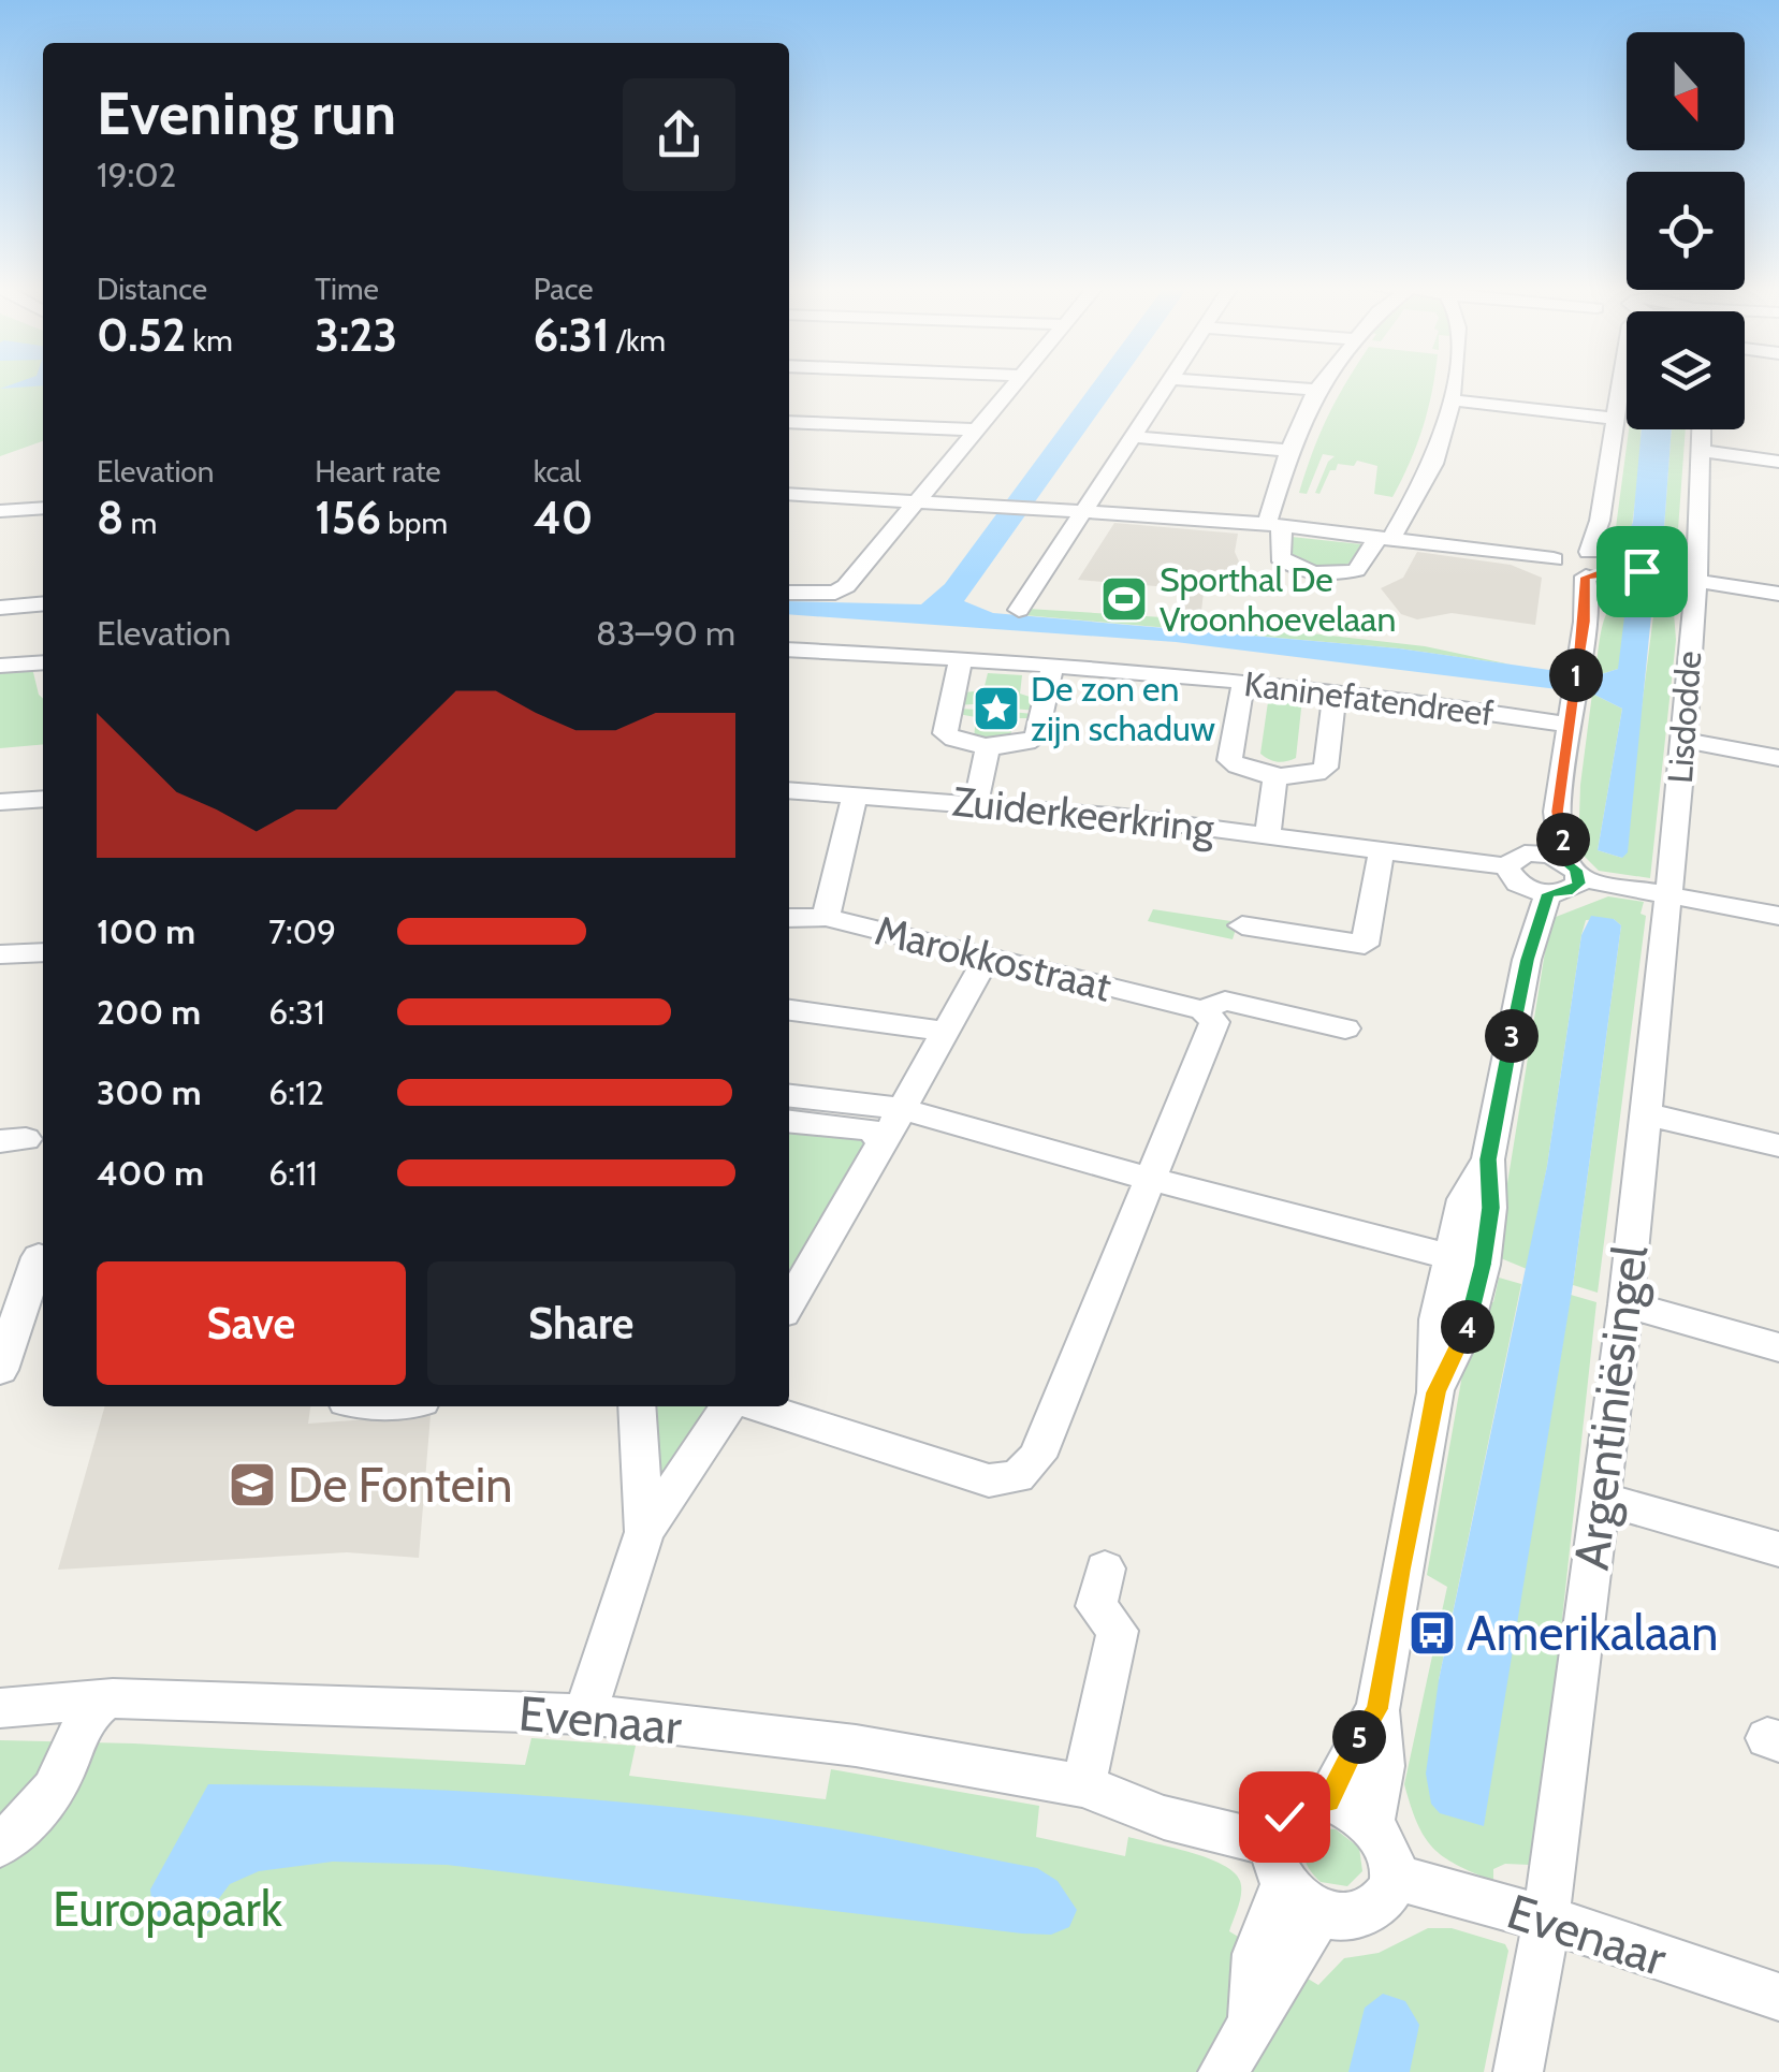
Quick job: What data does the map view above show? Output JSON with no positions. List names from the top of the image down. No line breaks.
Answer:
{"streets":{"street":["Kaninefatendreef","Lisdodde","Zuiderkeerkring","Marokkostraat","Argentiniësingel","Evenaar"]},"crossings":[["Lisdodde","Argentiniësingel"],["Argentiniësingel","Evenaar"]],"parks":["Europapark"],"places":{"sports":["Sporthal De Vroonhoevelaan"],"place":["De zon en zijn schaduw"],"school or university":["De Fontein"],"bus stop":["Amerikalaan"]},"north":"bottom","page":{"heading":["Evening run","19:02"],"stats":[["Distance","0.52 km"],["Time","3:23"],["Pace","6:31 /km"],["Elevation","8 m"],["Heart rate","156 bpm"],["kcal","40"]],"chart":["Elevation","83–90 m"],"pins":["1","2","3","4","5"],"list":[{"name":"100 m","note":"7:09"},{"name":"200 m","note":"6:31"},{"name":"300 m","note":"6:12"},{"name":"400 m","note":"6:11"}],"buttons":["Save","Share"]}}
